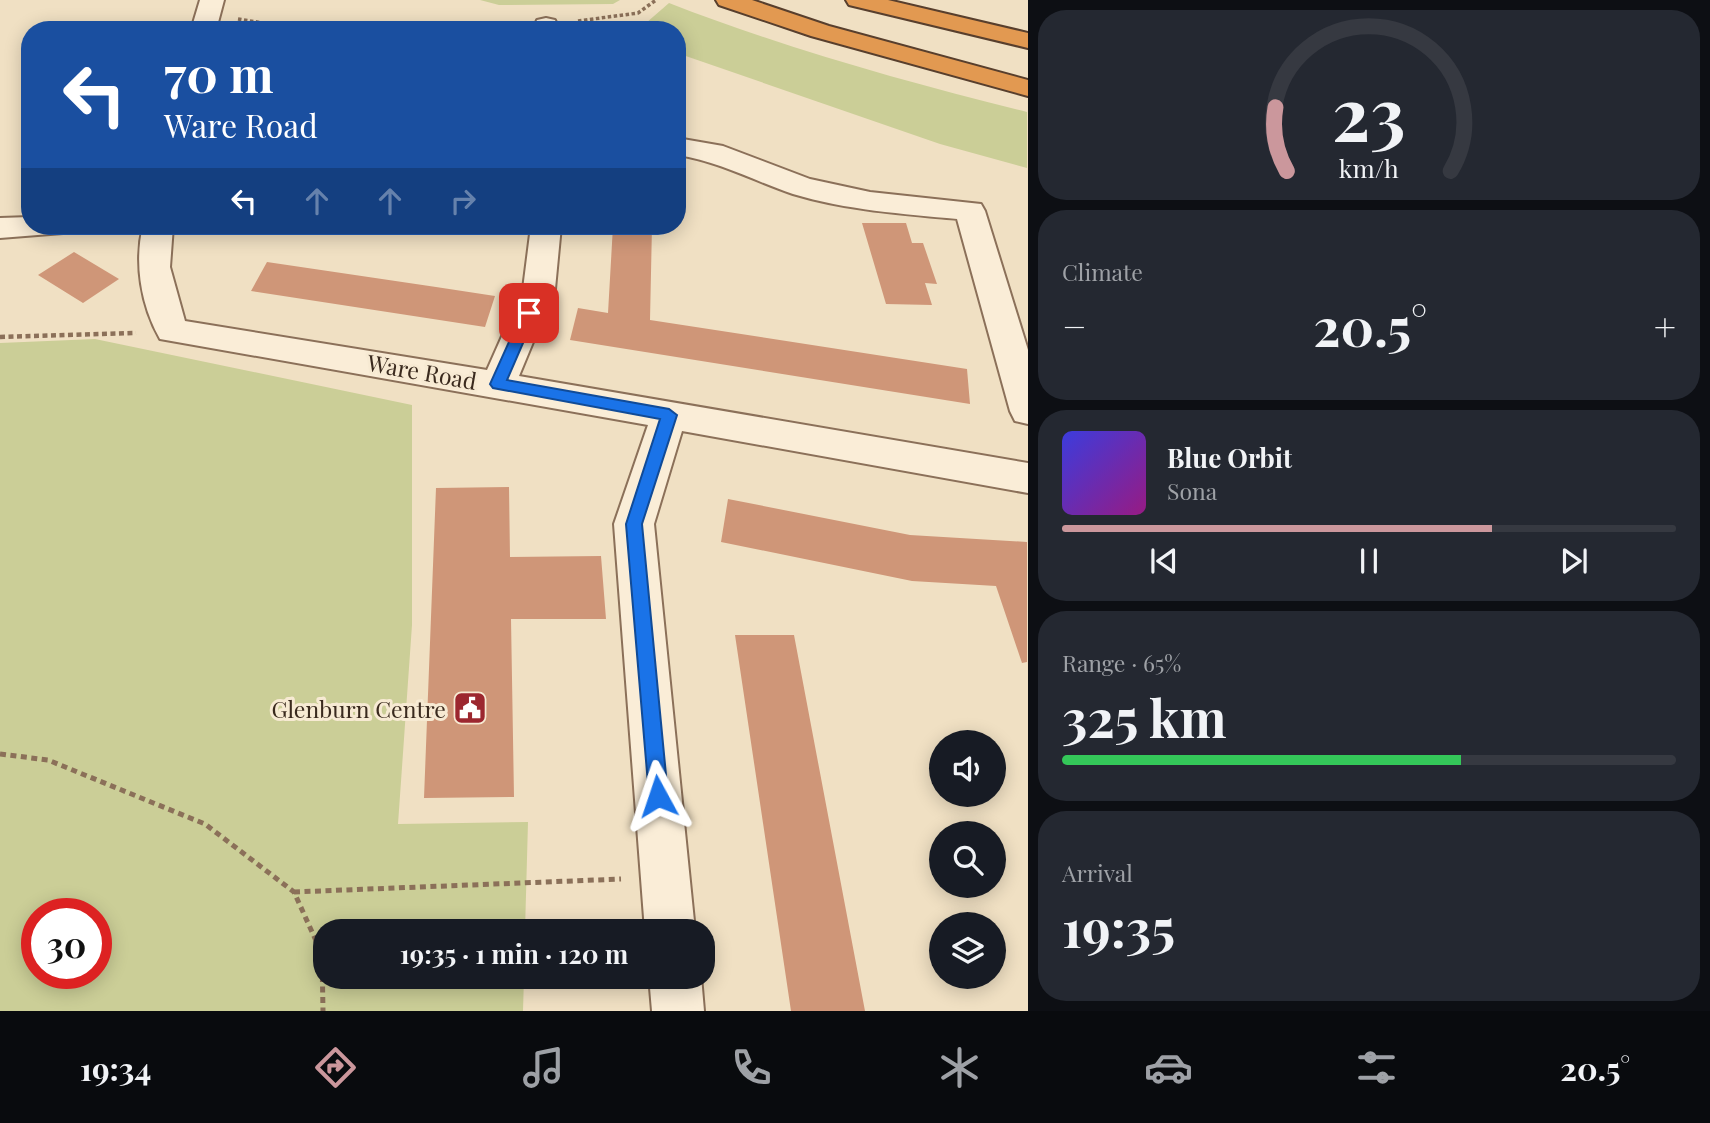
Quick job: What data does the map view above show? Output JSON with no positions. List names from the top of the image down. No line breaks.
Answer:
{"streets":{"street":["Ware Road"]},"places":{"public building":["Glenburn Centre"]},"page":{"turn":["70 m","Ware Road"],"tile":["Climate",["Range · 65%","325 km"],["Arrival","19:35"]],"heat":["−","20.5°","+"],"song":["Blue Orbit","Sona"],"limit":"30","trip":"19:35 · 1 min · 120 m","tabs":["19:34","20.5°"],"gauge":["23","km/h"]}}
